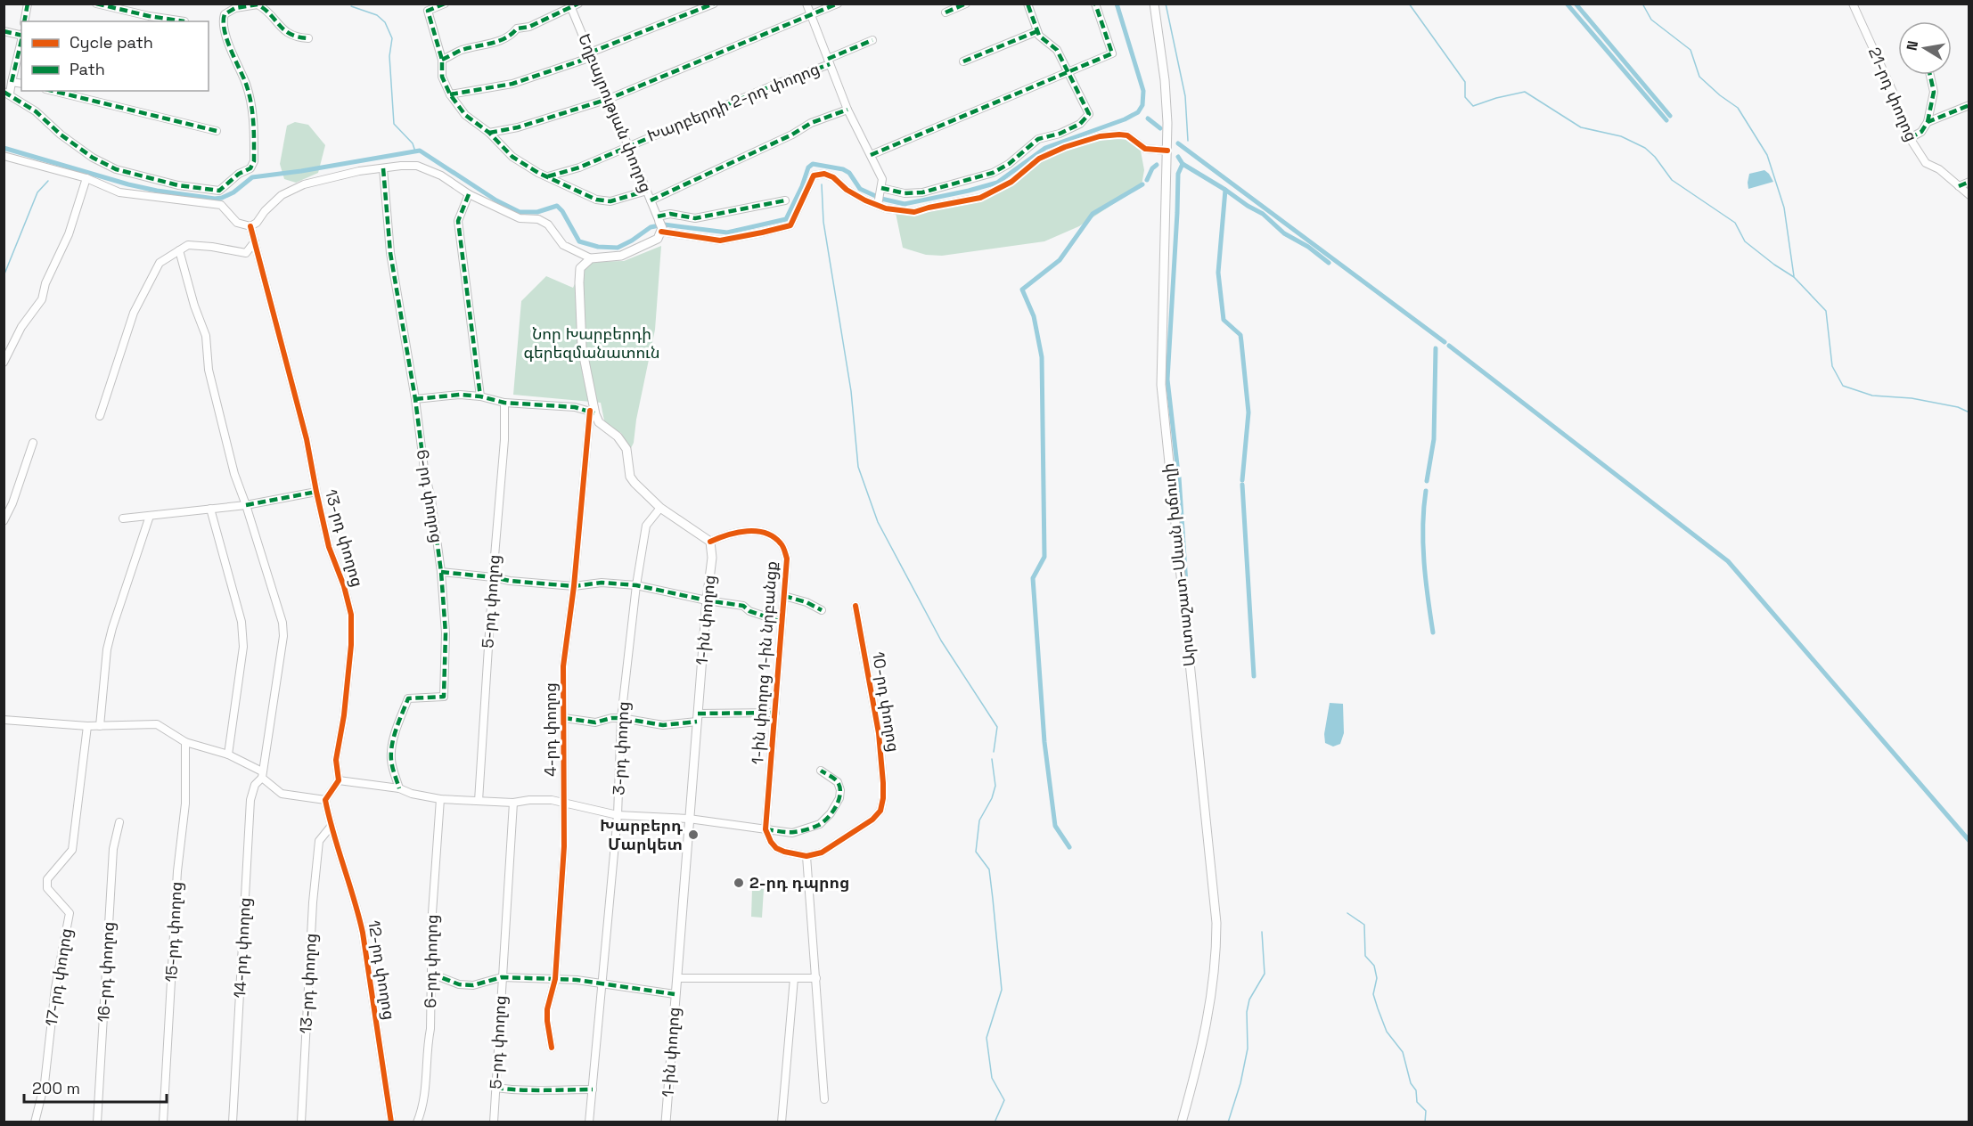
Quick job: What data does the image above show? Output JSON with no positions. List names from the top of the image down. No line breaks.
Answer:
{"streets":{"main road":["Արտաշատ-Սևան խճուղի","1-ին փողոց"],"street":["21-րդ փողոց","Խարբերդի 2-րդ փողոց","Եղբայրության փողոց","6-րդ փողոց","13-րդ փողոց","5-րդ փողոց","1-ին փողոց 1-ին նրբանցք","10-րդ փողոց","4-րդ փողոց","3-րդ փողոց","15-րդ փողոց","14-րդ փողոց","12-րդ փողոց","16-րդ փողոց","17-րդ փողոց"]},"crossings":[["Խարբերդի 2-րդ փողոց","Եղբայրության փողոց"],["13-րդ փողոց","12-րդ փողոց"],["1-ին փողոց","1-ին փողոց 1-ին նրբանցք"]],"parks":["Նոր Խարբերդի գերեզմանատուն"],"places":["Խարբերդ Մարկետ","2-րդ դպրոց"],"legend":["Cycle path","Path"],"scale_bar":"200 m","north":"left"}
